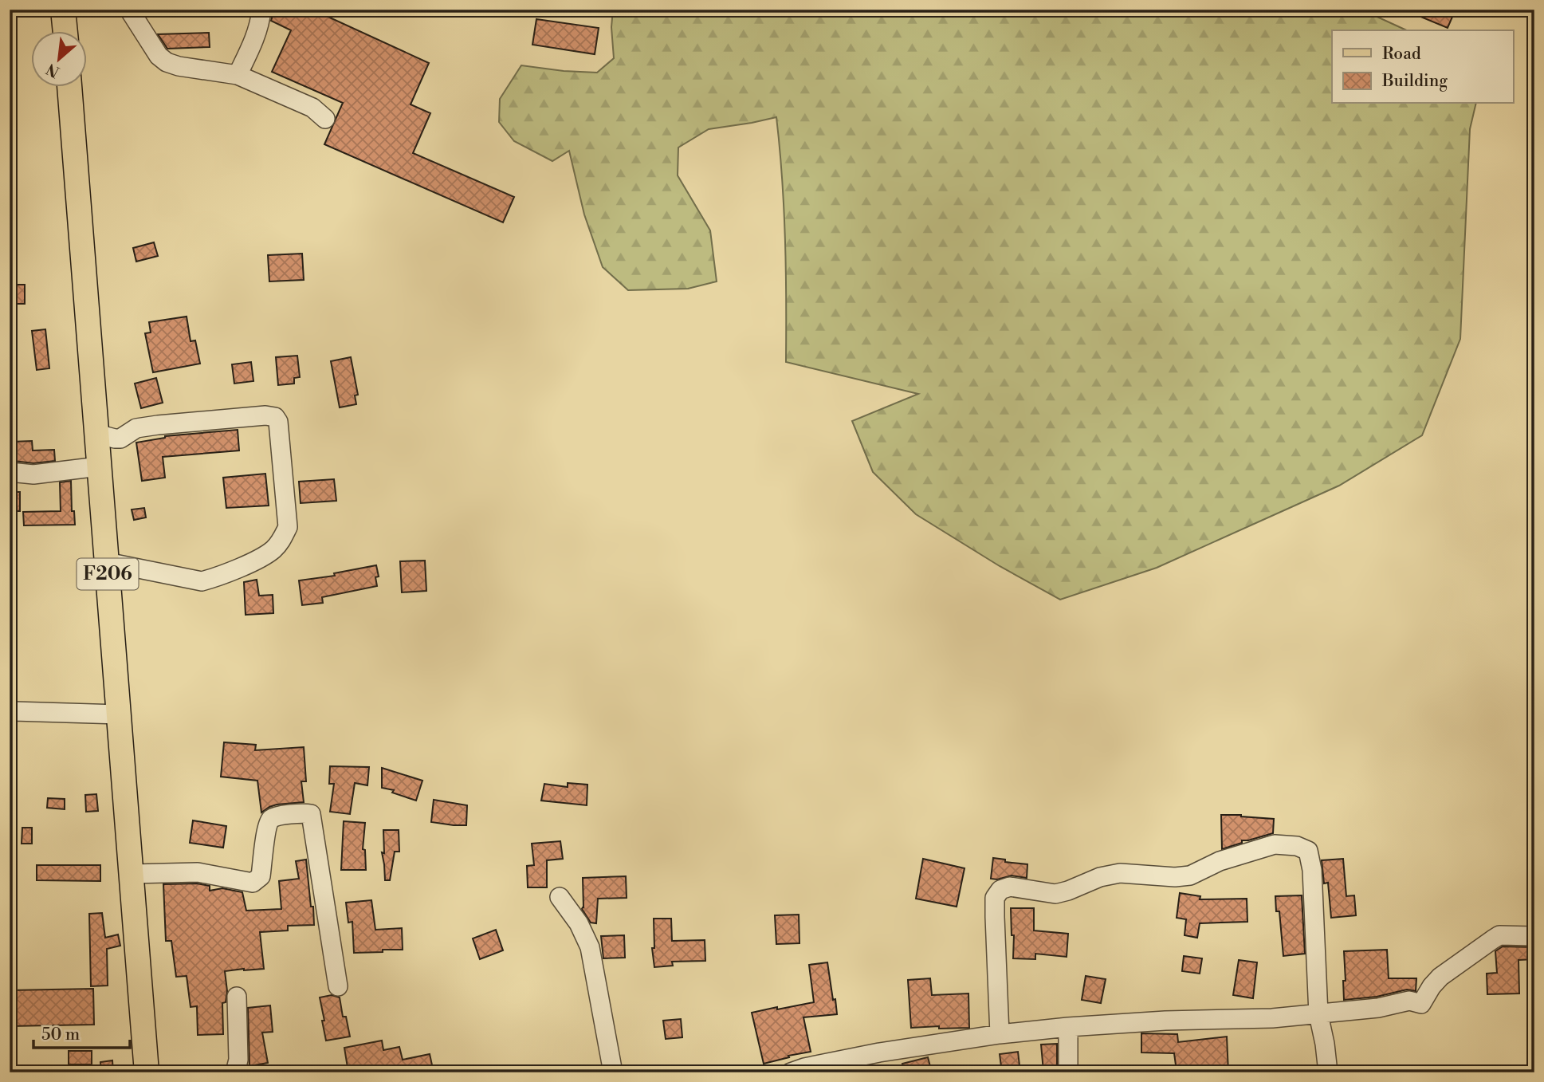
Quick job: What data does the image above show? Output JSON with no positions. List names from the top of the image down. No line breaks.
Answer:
{"streets":{"main road":["F206"]},"legend":["Road","Building"],"scale_bar":"50 m","north":"bottom left"}
